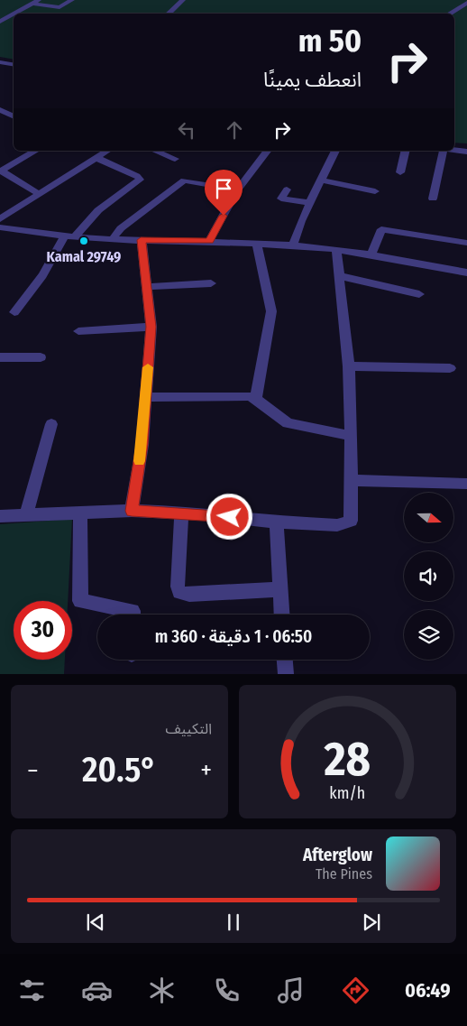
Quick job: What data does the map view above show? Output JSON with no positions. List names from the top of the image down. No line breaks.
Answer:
{"places":["Kamal 29749"],"north":"right","page":{"turn":["50 m","انعطف يمينًا"],"limit":"30","trip":"06:50 · 1 دقيقة · 360 m","tile":"التكييف","heat":["−","20.5°","+"],"song":["Afterglow","The Pines"],"tabs":"06:49","gauge":["28","km/h"]}}
